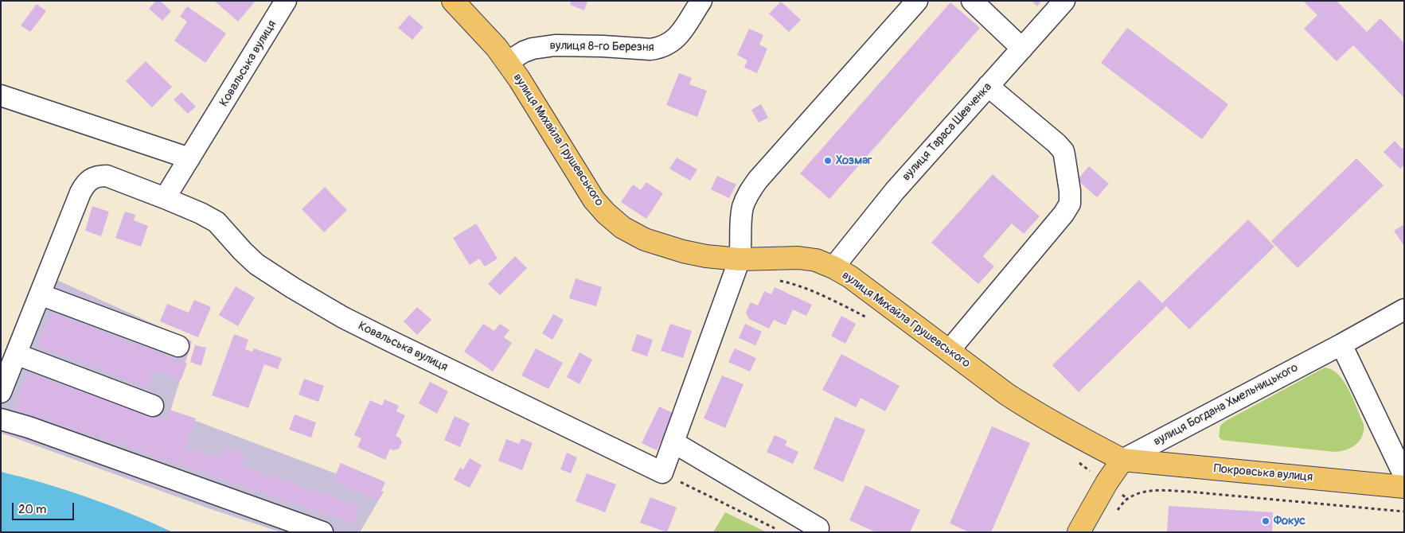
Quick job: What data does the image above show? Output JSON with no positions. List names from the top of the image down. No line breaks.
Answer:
{"streets":{"main road":["вулиця Михайла Грушевського","вулиця Богдана Хмельницького","Покровська вулиця"],"street":["вулиця 8-го Березня","Ковальська вулиця","вулиця Тараса Шевченка"]},"crossings":[["вулиця 8-го Березня","вулиця Михайла Грушевського"],["вулиця Тараса Шевченка","вулиця Михайла Грушевського"],["вулиця Михайла Грушевського","вулиця Богдана Хмельницького"],["вулиця Михайла Грушевського","Покровська вулиця"],["вулиця Богдана Хмельницького","Покровська вулиця"]],"places":["Хозмаг","Фокус"],"scale_bar":"20 m"}
